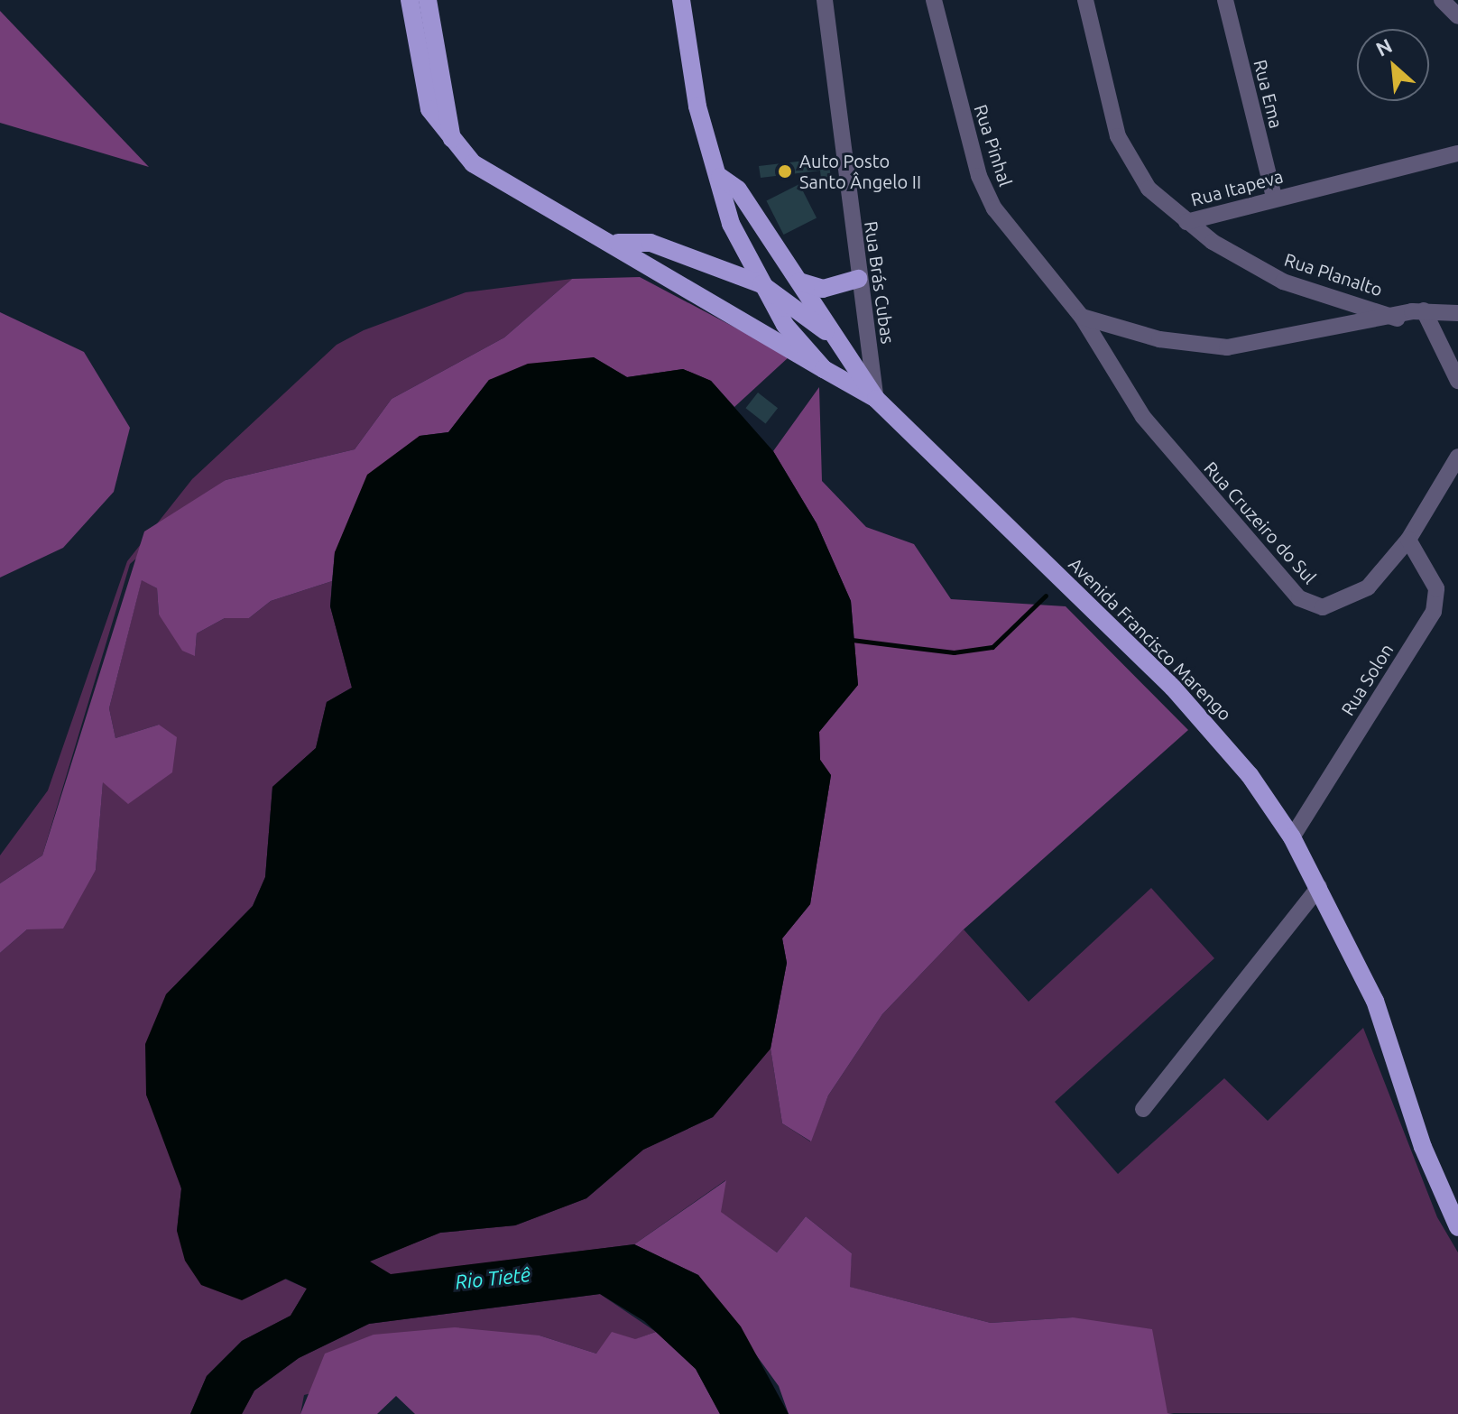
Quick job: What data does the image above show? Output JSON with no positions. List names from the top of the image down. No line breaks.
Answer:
{"streets":{"main road":["Avenida Francisco Marengo"],"street":["Rua Ema","Rua Pinhal","Rua Itapeva","Rua Planalto","Rua Brás Cubas","Rua Cruzeiro do Sul","Rua Solon"]},"crossings":[["Rua Ema","Rua Itapeva"],["Rua Pinhal","Rua Cruzeiro do Sul"],["Rua Itapeva","Rua Planalto"],["Rua Brás Cubas","Avenida Francisco Marengo"],["Rua Cruzeiro do Sul","Rua Solon"],["Avenida Francisco Marengo","Rua Solon"]],"water":["Rio Tietê"],"places":["Auto Posto Santo Ângelo II"],"north":"top left"}
